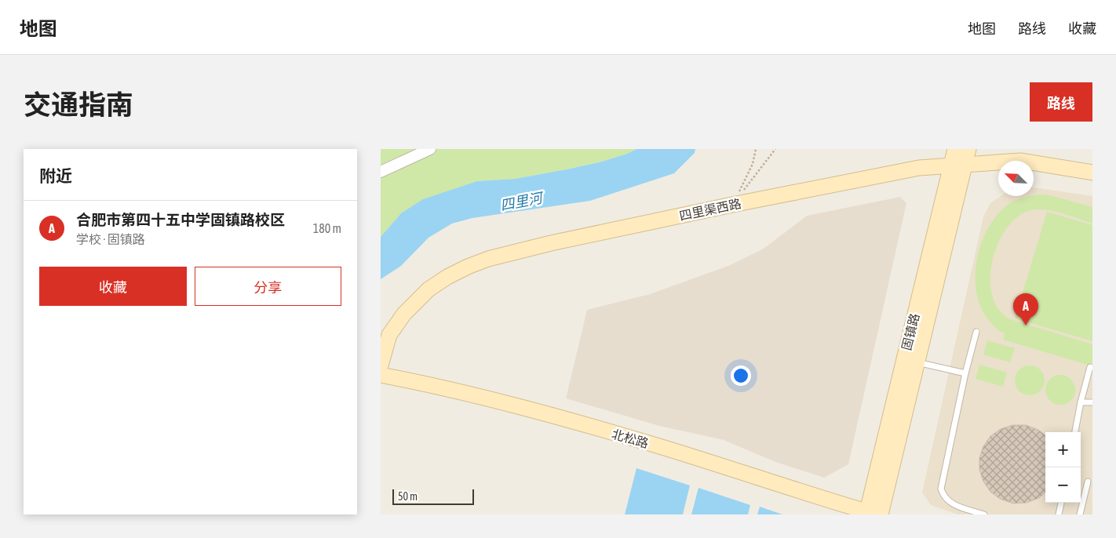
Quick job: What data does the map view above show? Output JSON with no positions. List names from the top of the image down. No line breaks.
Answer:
{"streets":{"street":["四里渠西路","固镇路","北松路"]},"crossings":[["四里渠西路","固镇路"],["固镇路","北松路"]],"water":["四里河"],"scale_bar":"50 m","north":"top left","page":{"header":"地图","nav":["地图","路线","收藏"],"title":"交通指南","buttons":["路线",["收藏","分享"]],"heading":"附近","list":[{"mark":"A","name":"合肥市第四十五中学固镇路校区","note":"学校 · 固镇路","value":"180 m"}],"pins":"A","map_buttons":["+","−"],"scale":"50 m"}}
